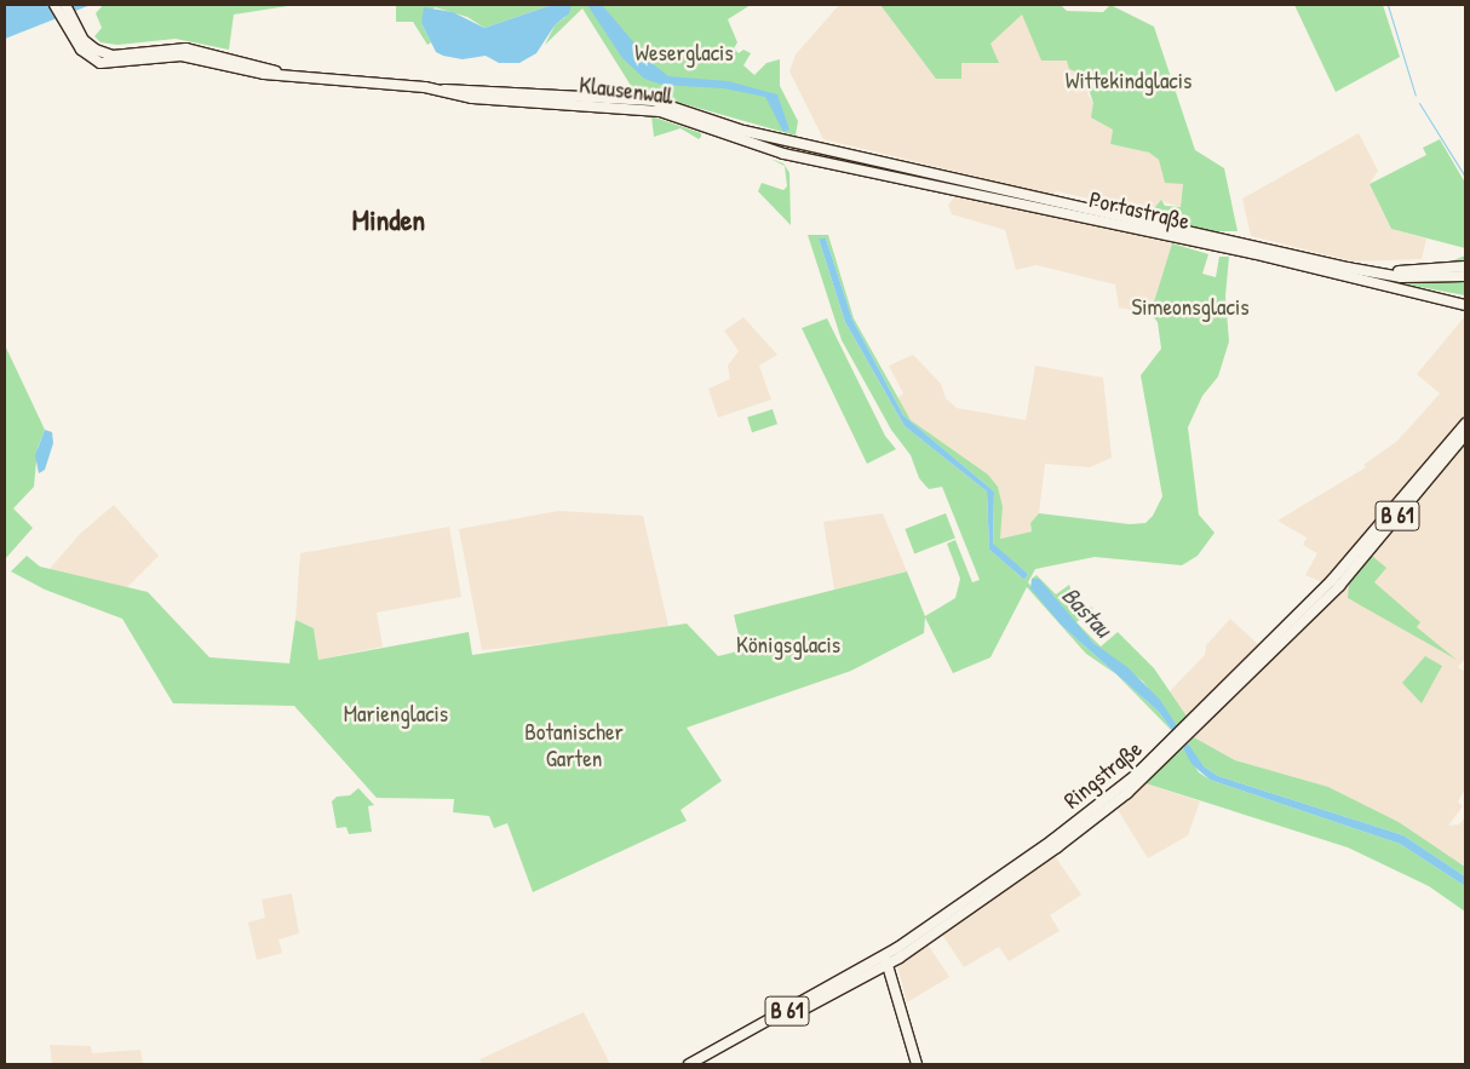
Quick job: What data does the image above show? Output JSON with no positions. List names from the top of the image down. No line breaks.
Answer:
{"streets":{"main road":["Klausenwall","Portastraße","B 61","Ringstraße"]},"crossings":[["Klausenwall","Portastraße"]],"districts":["Minden"],"water":["Bastau"],"parks":["Weserglacis","Wittekindglacis","Simeonsglacis","Königsglacis","Marienglacis","Botanischer Garten"]}
